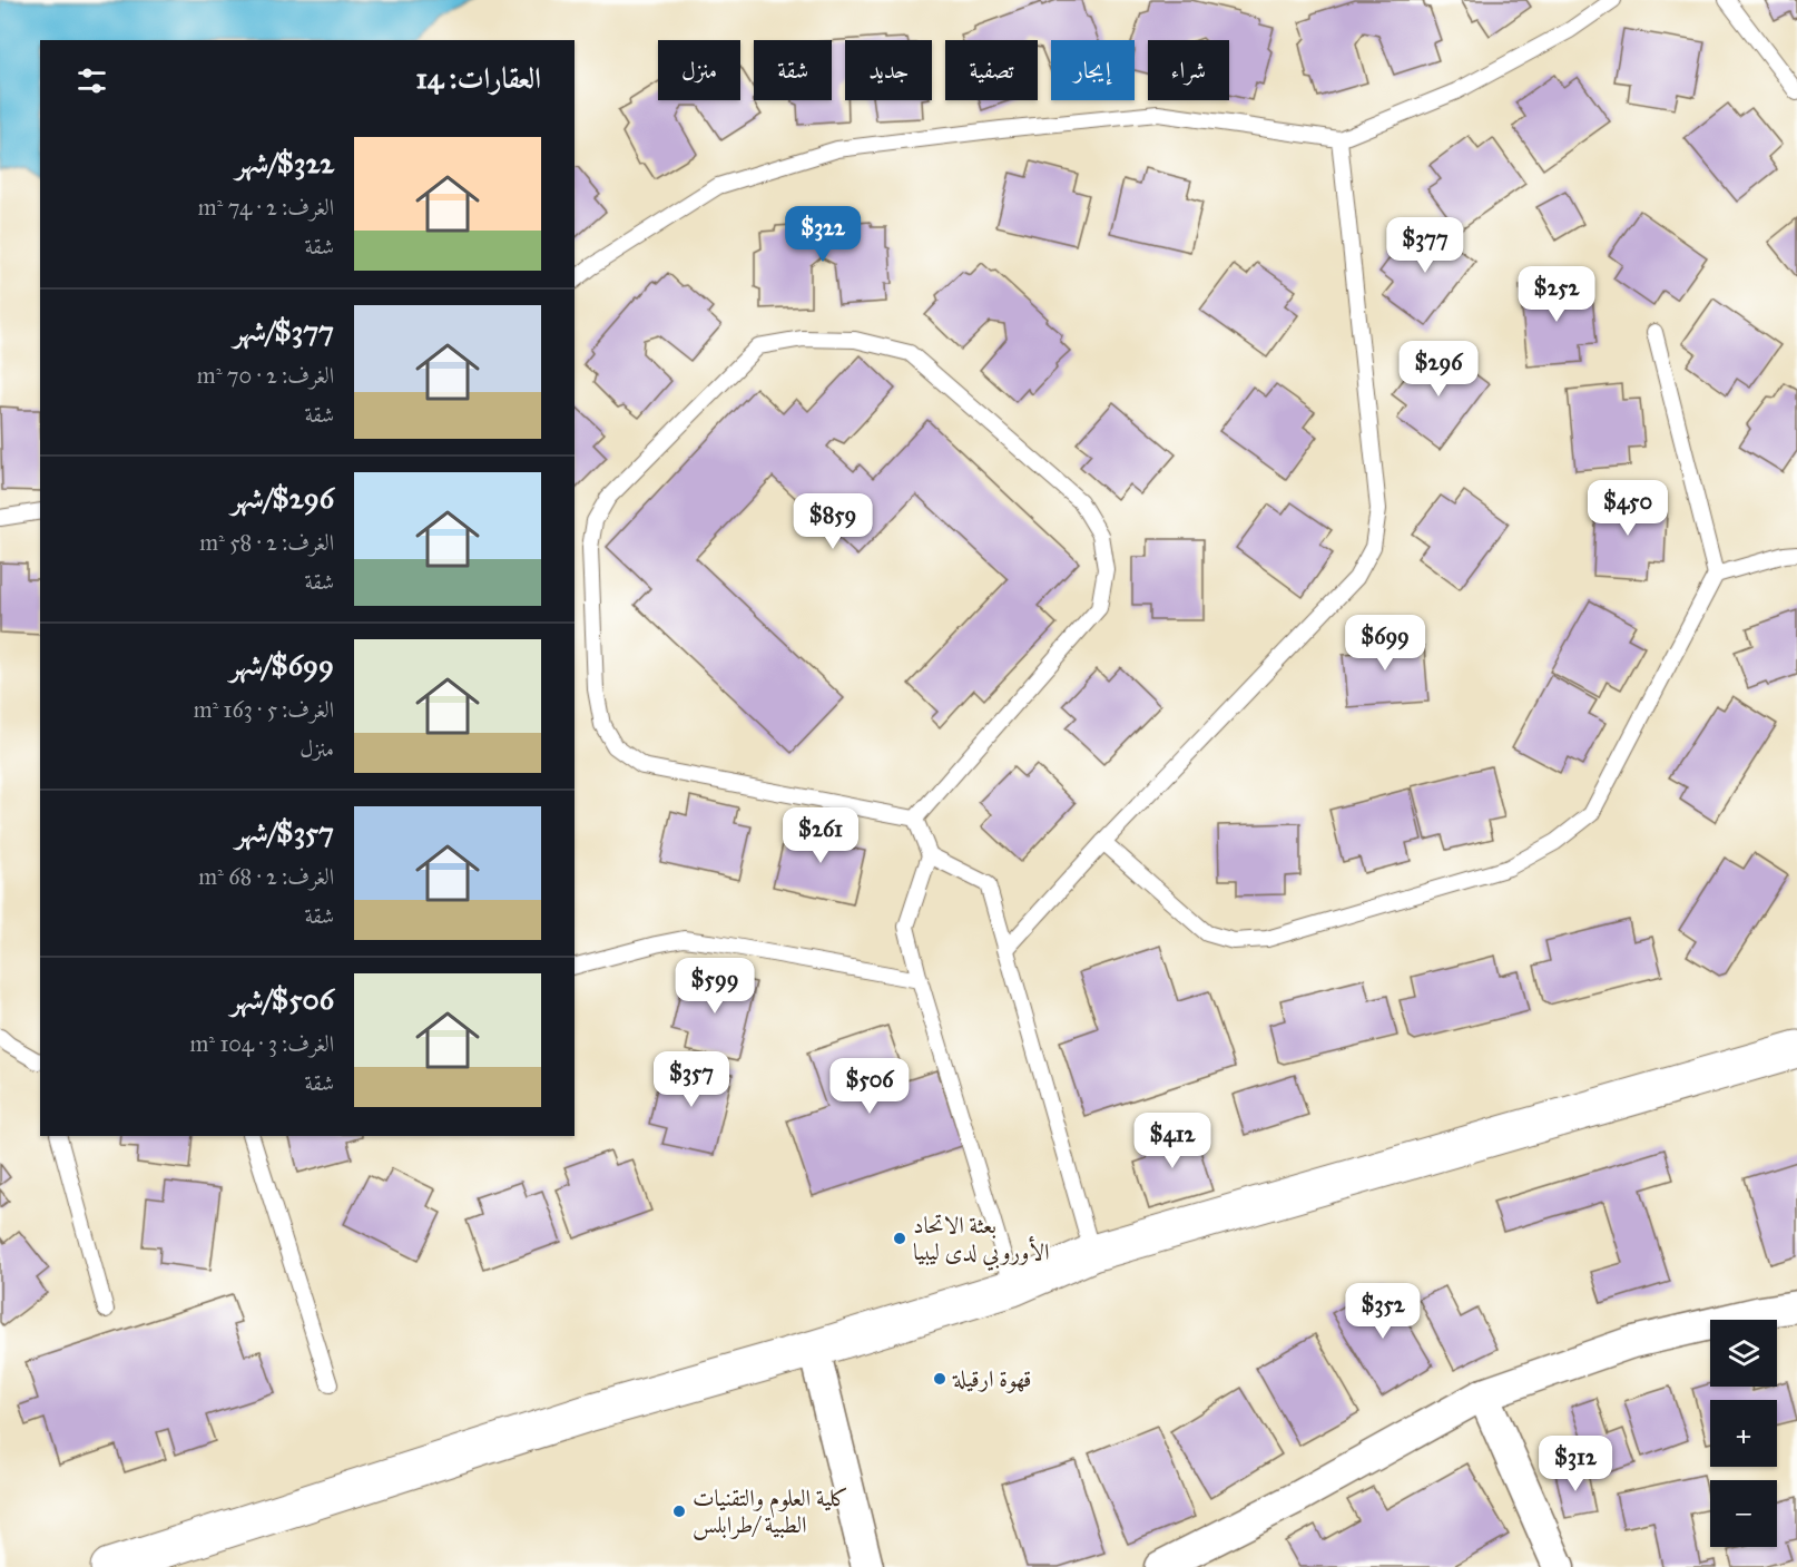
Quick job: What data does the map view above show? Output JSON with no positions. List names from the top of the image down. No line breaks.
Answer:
{"places":["بعثة الاتحاد الأوروبي لدى ليبيا","قهوة ارقيلة","كلية العلوم والتقنيات الطبية /طرابلس"],"page":{"chip":["شراء","إيجار","تصفية","جديد","شقة","منزل"],"heading":"العقارات: 14","list":[{"name":"$322/شهر","note":"الغرف: 2 · 74 m² · شقة"},{"name":"$377/شهر","note":"الغرف: 2 · 70 m² · شقة"},{"name":"$296/شهر","note":"الغرف: 2 · 58 m² · شقة"},{"name":"$699/شهر","note":"الغرف: 5 · 163 m² · منزل"},{"name":"$357/شهر","note":"الغرف: 2 · 68 m² · شقة"},{"name":"$506/شهر","note":"الغرف: 3 · 104 m² · شقة"}],"price":["$322","$377","$252","$296","$450","$859","$699","$261","$599","$357","$506","$412","$352","$312"],"map_buttons":["+","−"]}}
